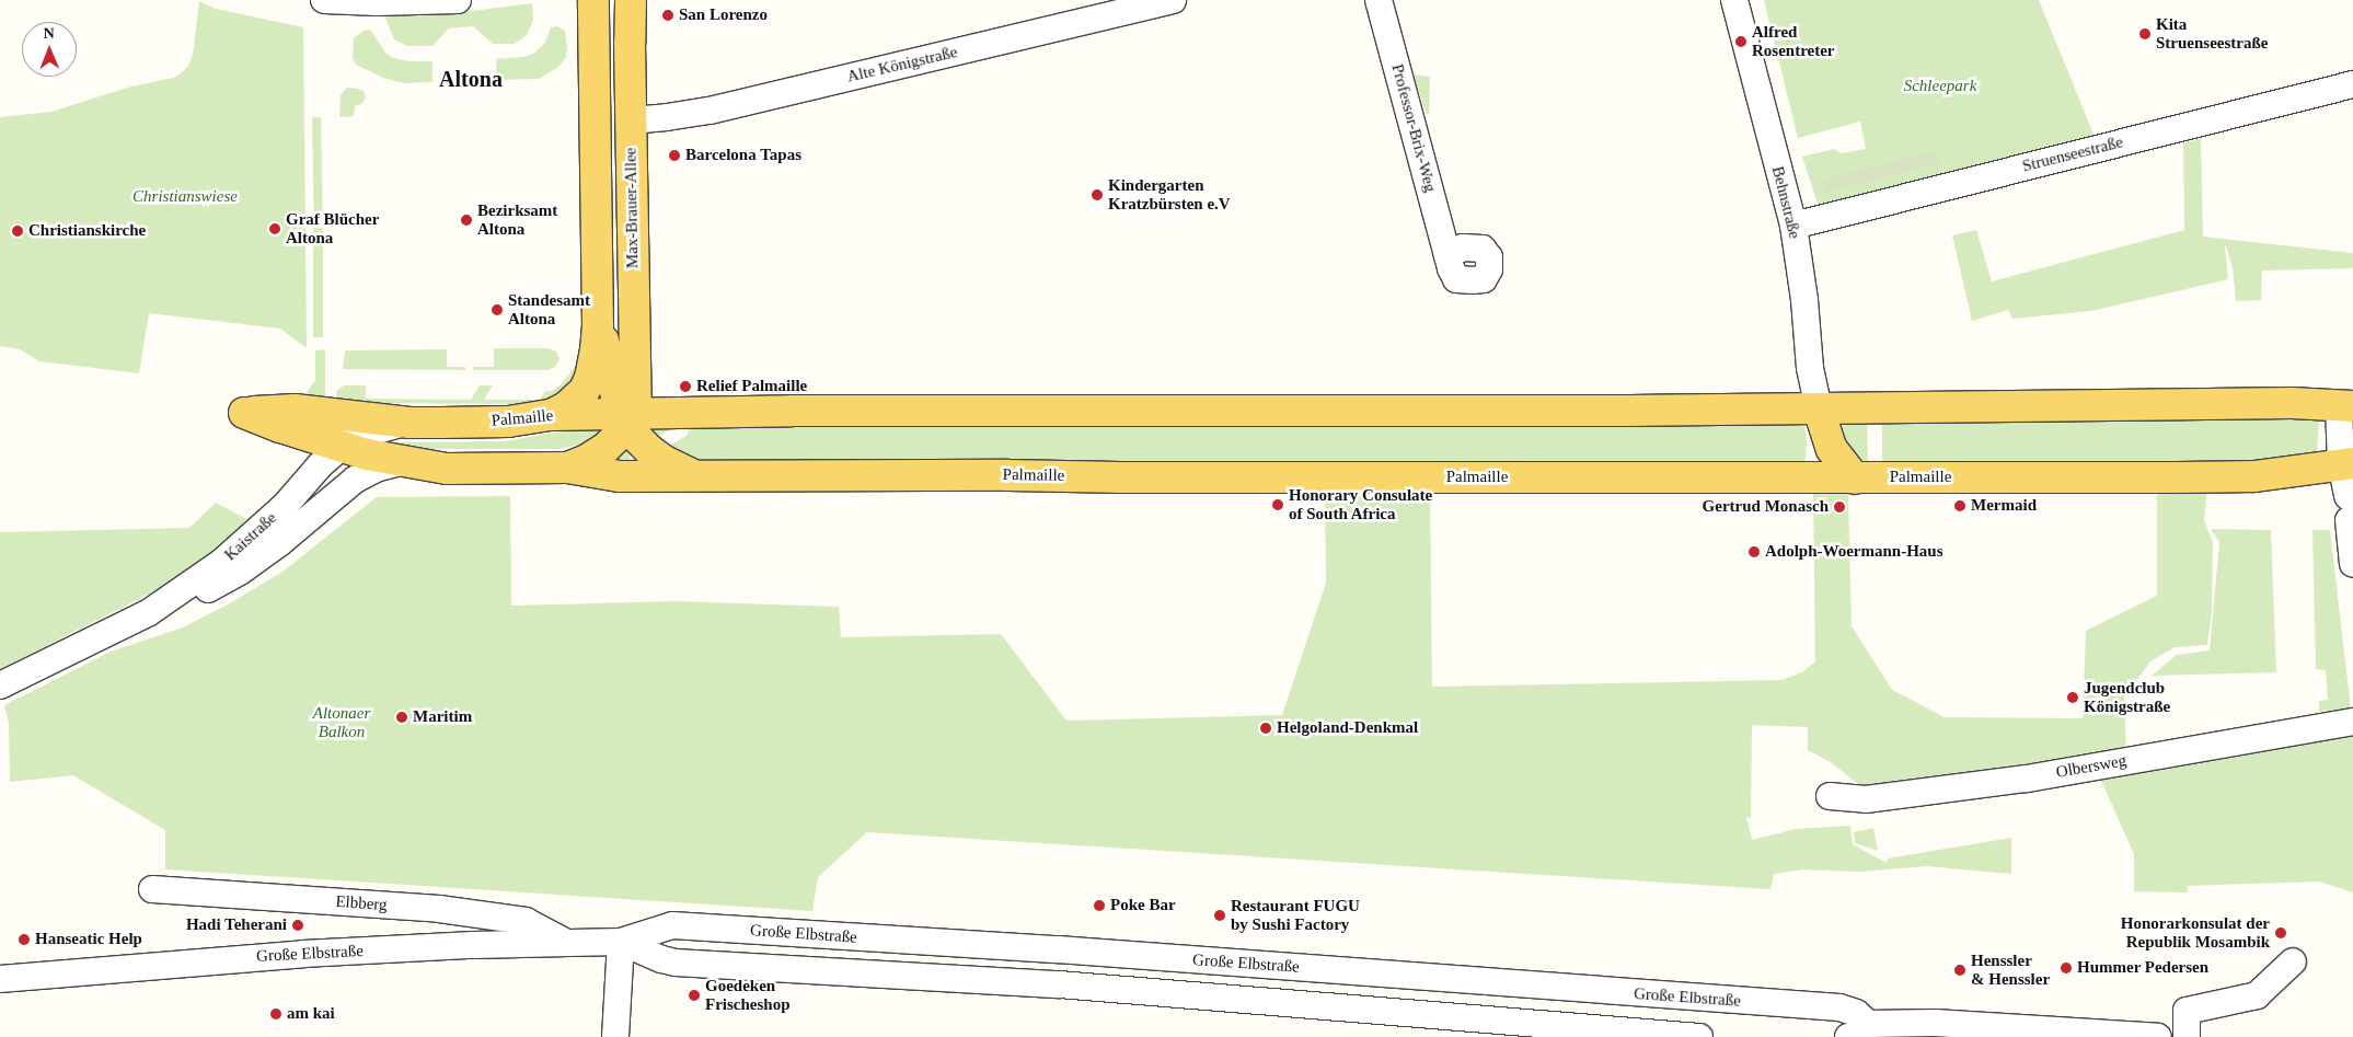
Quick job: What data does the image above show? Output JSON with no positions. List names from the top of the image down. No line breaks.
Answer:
{"streets":{"main road":["Max-Brauer-Allee","Palmaille"],"street":["Alte Königstraße","Professor-Brix-Weg","Struenseestraße","Behnstraße","Kaistraße","Olbersweg","Elbberg","Große Elbstraße"]},"crossings":[["Alte Königstraße","Max-Brauer-Allee"],["Struenseestraße","Behnstraße"],["Behnstraße","Palmaille"],["Max-Brauer-Allee","Palmaille"],["Palmaille","Kaistraße"],["Elbberg","Große Elbstraße"]],"districts":["Altona"],"parks":["Schleepark","Christianswiese","Altonaer Balkon"],"places":["San Lorenzo","Kita Struenseestraße","Alfred Rosentreter","Barcelona Tapas","Kindergarten Kratzbürsten e.V","Bezirksamt Altona","Graf Blücher Altona","Christianskirche","Standesamt Altona","Relief Palmaille","Honorary Consulate of South Africa","Mermaid","Gertrud Monasch","Adolph-Woermann-Haus","Jugendclub Königstraße","Maritim","Helgoland-Denkmal","Poke Bar","Restaurant FUGU by Sushi Factory","Hadi Teherani","Honorarkonsulat der Republik Mosambik","Hanseatic Help","Hummer Pedersen","Henssler & Henssler","Goedeken Frischeshop","am kai"],"north":"top"}
